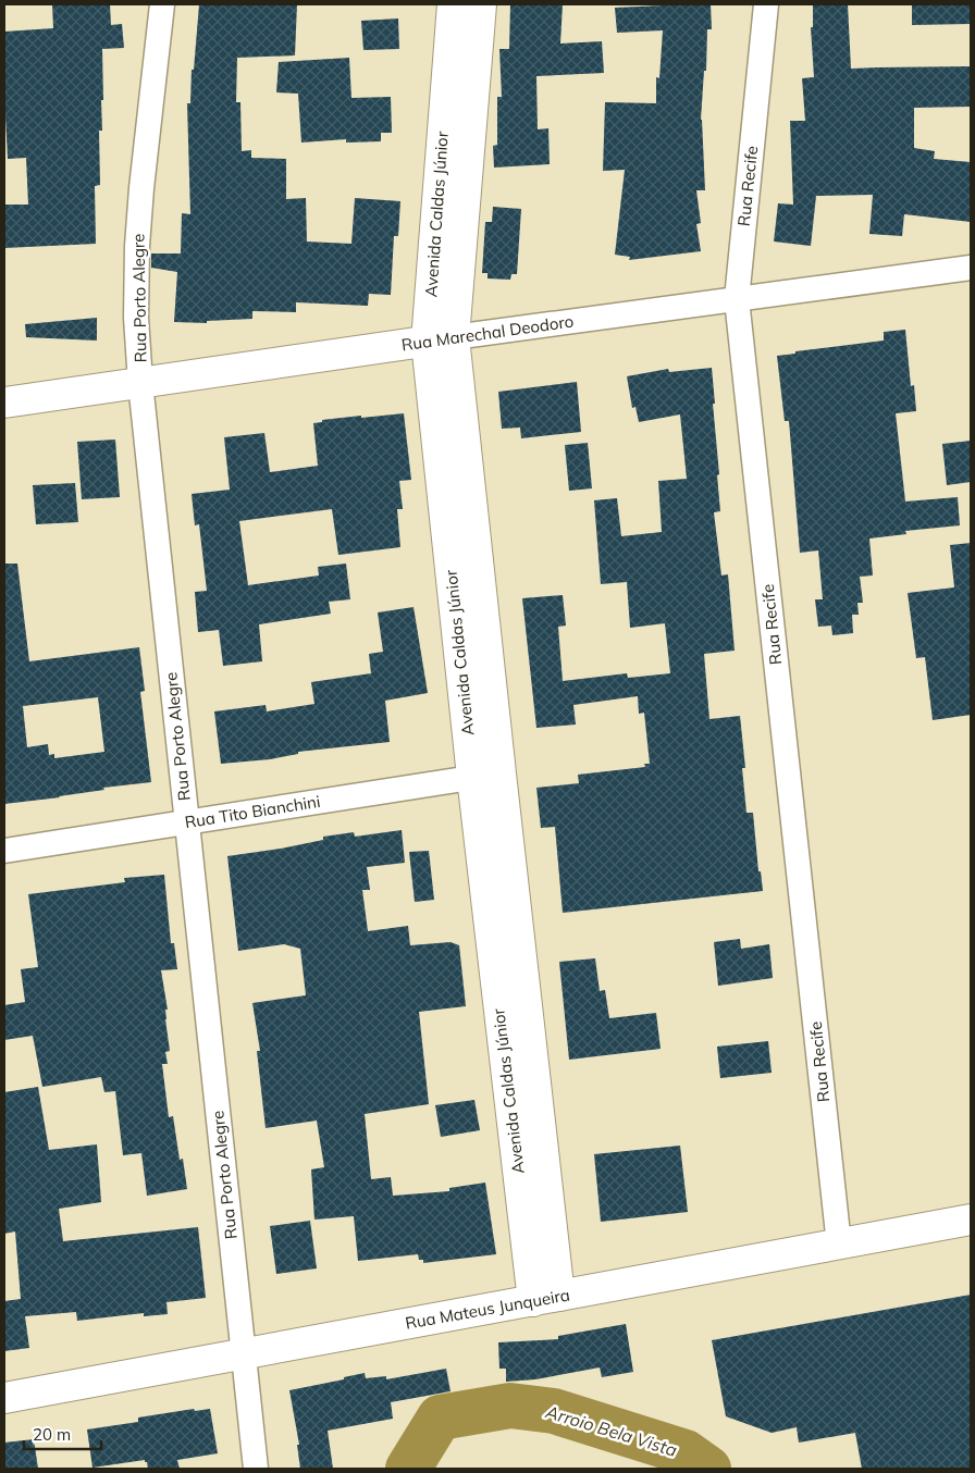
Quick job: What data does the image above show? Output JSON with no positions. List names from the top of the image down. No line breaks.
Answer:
{"streets":{"main road":["Avenida Caldas Júnior","Rua Marechal Deodoro","Rua Mateus Junqueira"],"street":["Rua Recife","Rua Porto Alegre","Rua Tito Bianchini"]},"crossings":[["Rua Recife","Rua Marechal Deodoro"],["Rua Recife","Rua Mateus Junqueira"],["Avenida Caldas Júnior","Rua Marechal Deodoro"],["Avenida Caldas Júnior","Rua Tito Bianchini"],["Avenida Caldas Júnior","Rua Mateus Junqueira"],["Rua Porto Alegre","Rua Marechal Deodoro"],["Rua Porto Alegre","Rua Tito Bianchini"],["Rua Porto Alegre","Rua Mateus Junqueira"]],"water":["Arroio Bela Vista"],"scale_bar":"20 m"}
